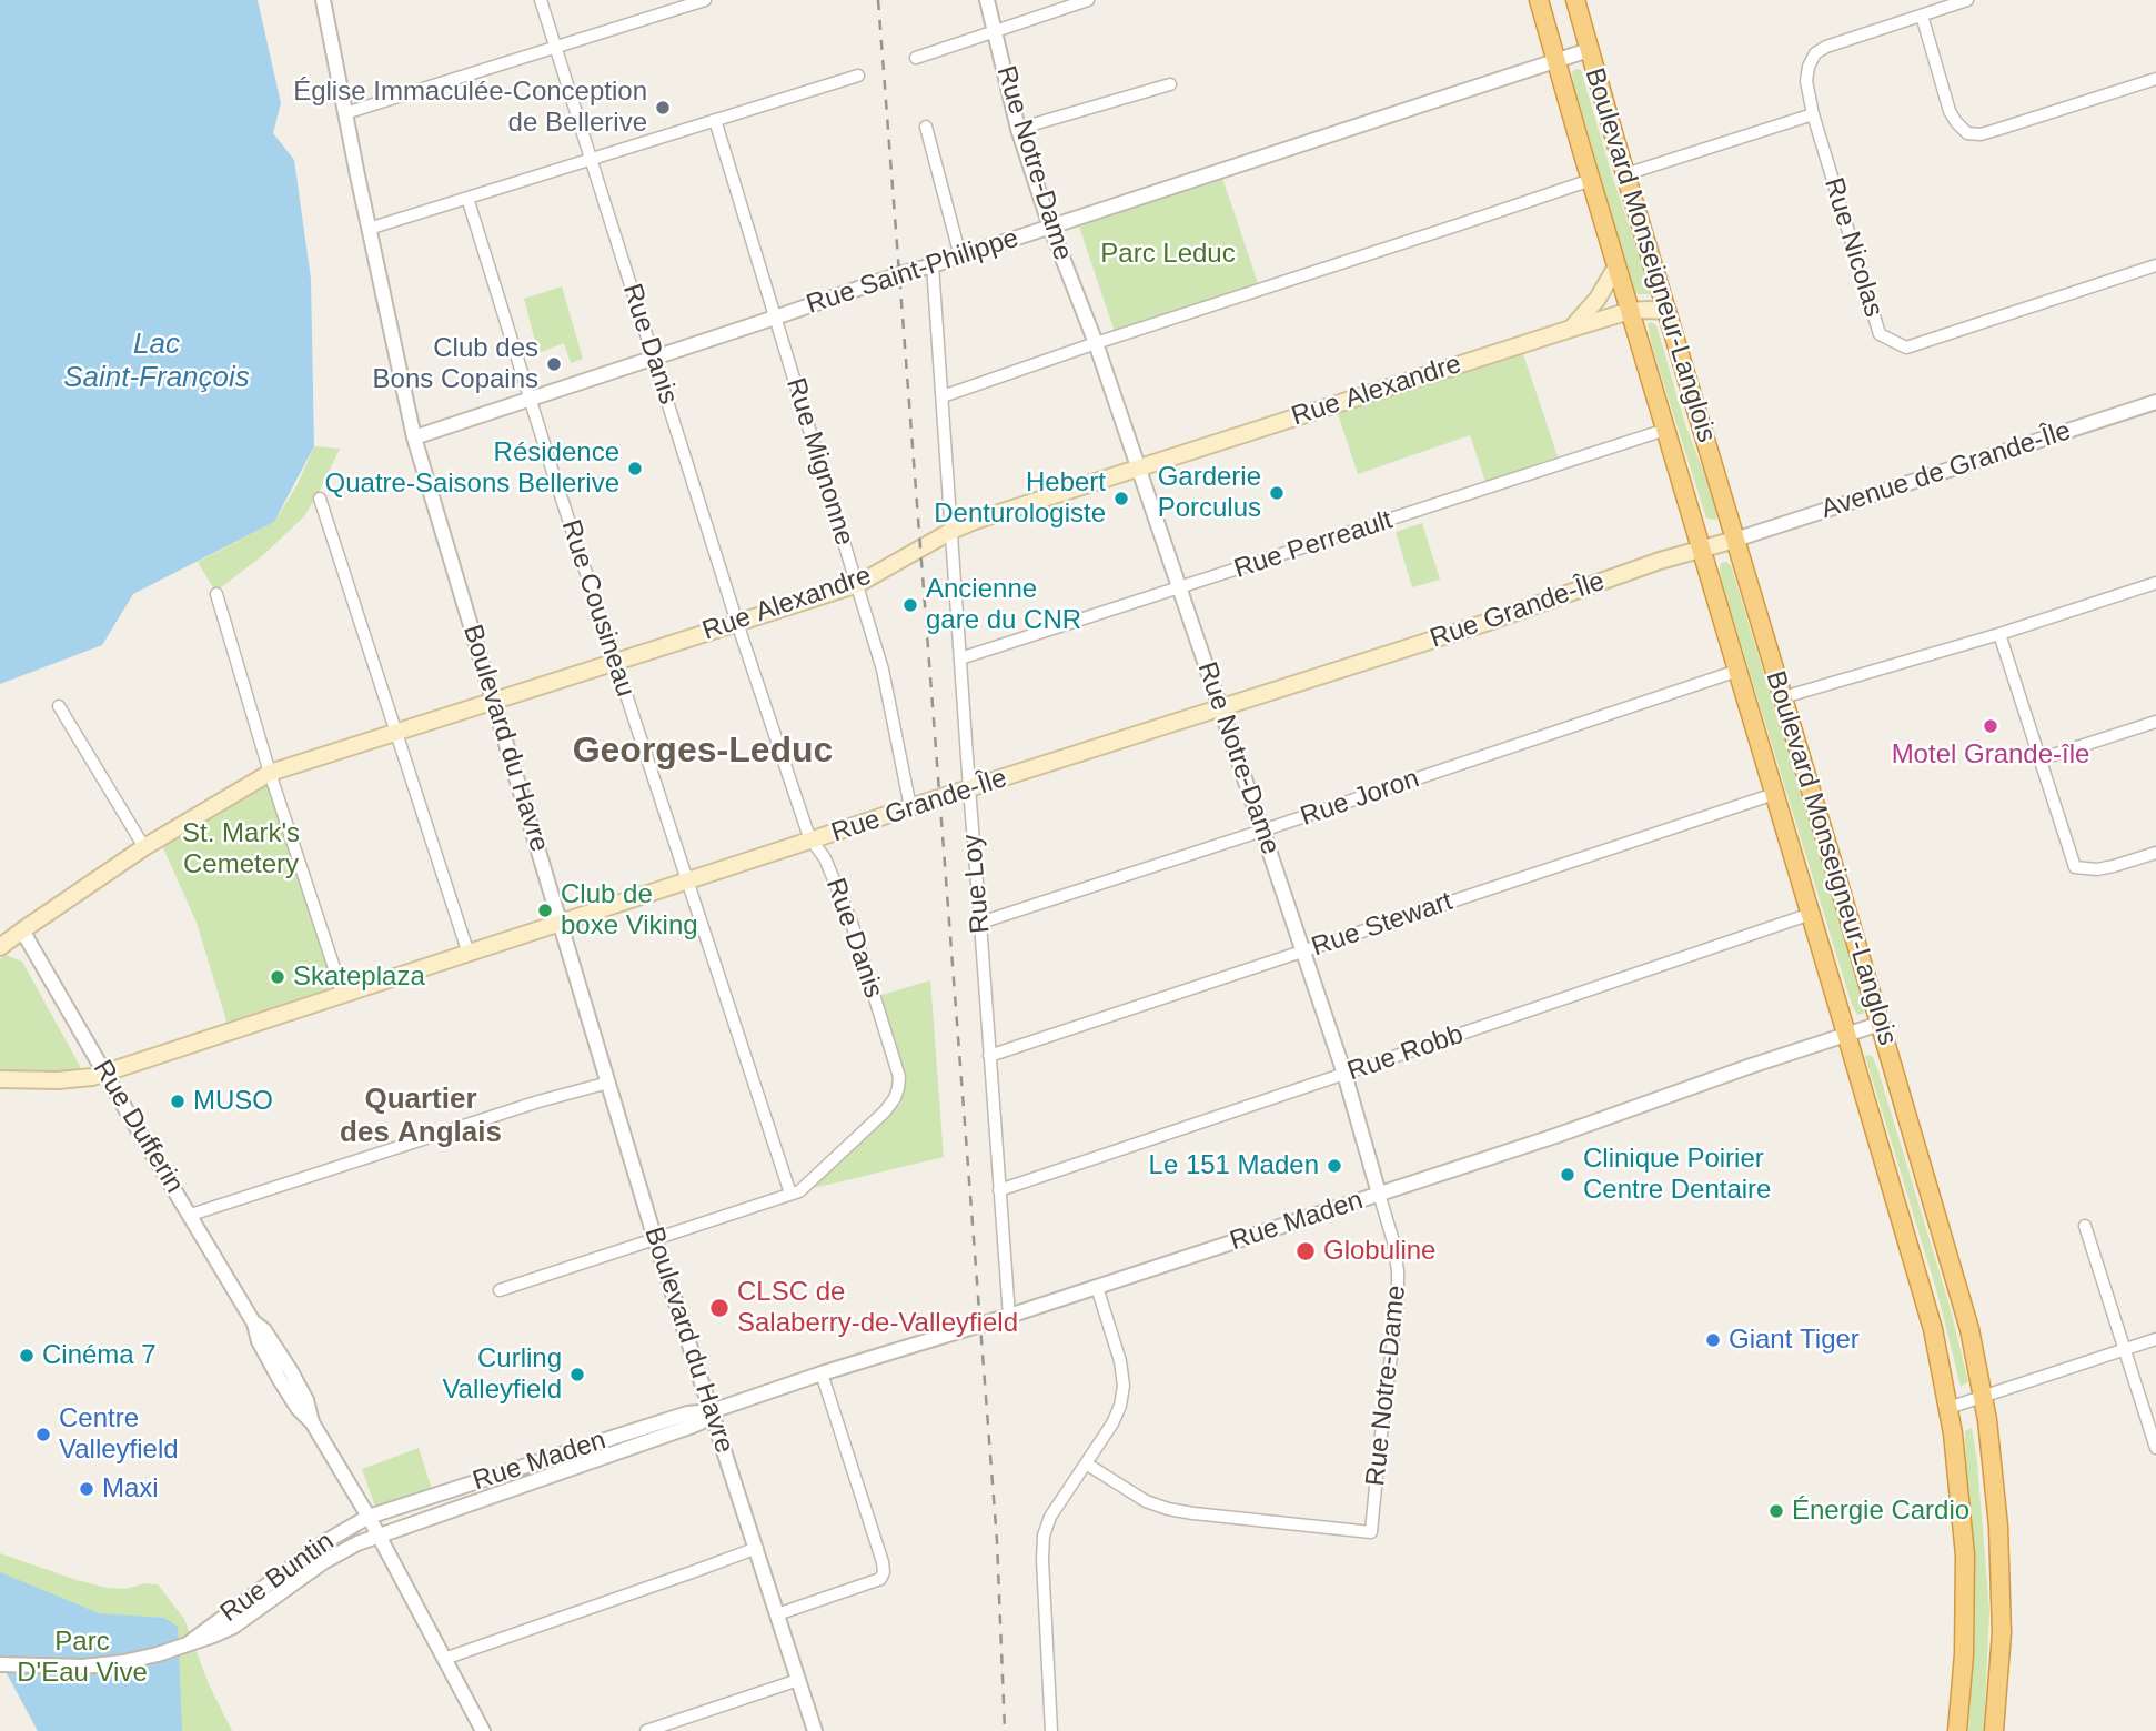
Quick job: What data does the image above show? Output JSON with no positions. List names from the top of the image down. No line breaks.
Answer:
{"streets":{"highway":["Boulevard Monseigneur-Langlois"],"main road":["Rue Alexandre","Rue Grande-Île"],"street":["Rue Notre-Dame","Rue Nicolas","Rue Saint-Philippe","Rue Danis","Rue Mignonne","Avenue de Grande-Île","Rue Perreault","Rue Cousineau","Boulevard du Havre","Rue Joron","Rue Loy","Rue Stewart","Rue Robb","Rue Dufferin","Rue Maden","Rue Buntin"]},"crossings":[["Rue Notre-Dame","Rue Saint-Philippe"],["Rue Notre-Dame","Rue Alexandre"],["Rue Notre-Dame","Rue Perreault"],["Rue Notre-Dame","Rue Grande-Île"],["Rue Notre-Dame","Rue Joron"],["Rue Notre-Dame","Rue Stewart"],["Rue Notre-Dame","Rue Robb"],["Rue Notre-Dame","Rue Maden"],["Boulevard Monseigneur-Langlois","Rue Saint-Philippe"],["Boulevard Monseigneur-Langlois","Rue Alexandre"],["Boulevard Monseigneur-Langlois","Avenue de Grande-Île"],["Boulevard Monseigneur-Langlois","Rue Perreault"],["Boulevard Monseigneur-Langlois","Rue Grande-Île"],["Boulevard Monseigneur-Langlois","Rue Joron"],["Boulevard Monseigneur-Langlois","Rue Stewart"],["Boulevard Monseigneur-Langlois","Rue Robb"],["Boulevard Monseigneur-Langlois","Rue Maden"],["Rue Saint-Philippe","Rue Danis"],["Rue Saint-Philippe","Rue Mignonne"],["Rue Saint-Philippe","Rue Cousineau"],["Rue Saint-Philippe","Boulevard du Havre"],["Rue Saint-Philippe","Rue Loy"],["Rue Danis","Rue Alexandre"],["Rue Danis","Rue Cousineau"],["Rue Danis","Rue Grande-Île"],["Rue Danis","Boulevard du Havre"],["Rue Alexandre","Rue Mignonne"],["Rue Alexandre","Rue Cousineau"],["Rue Alexandre","Boulevard du Havre"],["Rue Alexandre","Rue Loy"],["Rue Alexandre","Rue Dufferin"],["Rue Mignonne","Rue Grande-Île"],["Avenue de Grande-Île","Rue Grande-Île"],["Rue Perreault","Rue Loy"],["Rue Cousineau","Rue Grande-Île"],["Rue Grande-Île","Boulevard du Havre"],["Rue Grande-Île","Rue Loy"],["Rue Grande-Île","Rue Dufferin"],["Boulevard du Havre","Rue Maden"],["Rue Joron","Rue Loy"],["Rue Loy","Rue Stewart"],["Rue Loy","Rue Robb"],["Rue Loy","Rue Maden"],["Rue Dufferin","Rue Maden"],["Rue Dufferin","Rue Buntin"],["Rue Maden","Rue Buntin"]],"districts":["Georges-Leduc","Quartier des Anglais"],"water":["Lac Saint-François"],"parks":["Parc Leduc","St. Mark's Cemetery","Parc D'Eau Vive"],"places":["Église Immaculée-Conception de Bellerive","Club des Bons Copains","Résidence Quatre-Saisons Bellerive","Garderie Porculus","Hebert Denturologiste","Ancienne gare du CNR","Motel Grande-île","Club de boxe Viking","Skateplaza","MUSO","Le 151 Maden","Clinique Poirier Centre Dentaire","Globuline","CLSC de Salaberry-de-Valleyfield","Giant Tiger","Cinéma 7","Curling Valleyfield","Centre Valleyfield","Maxi","Énergie Cardio"]}
